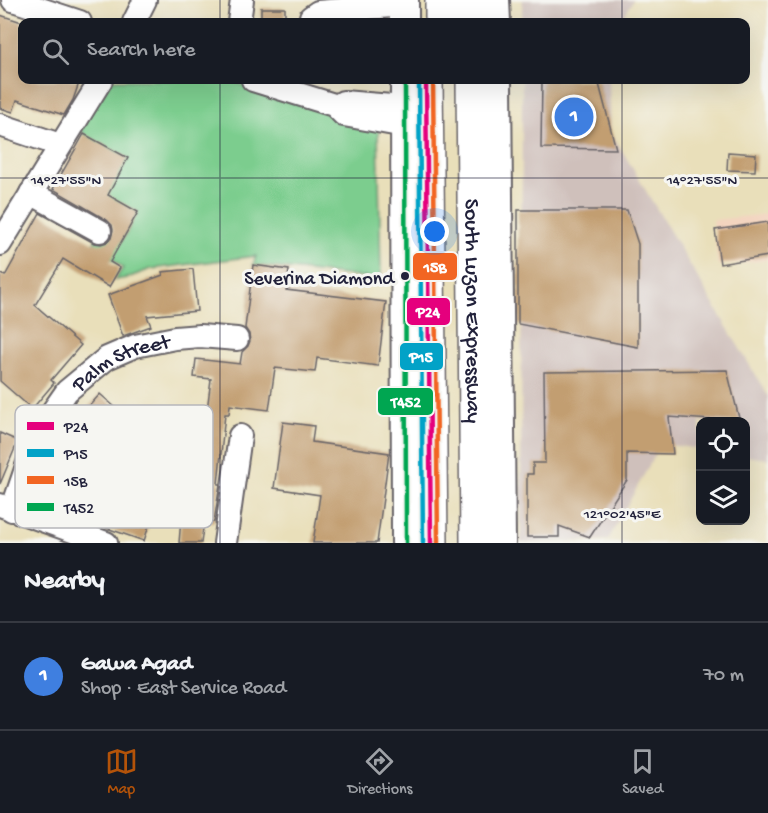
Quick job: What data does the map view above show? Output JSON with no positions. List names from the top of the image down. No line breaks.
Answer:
{"streets":{"highway":["South Luzon Expressway"],"street":["Palm Street"]},"places":["Severina Diamond"],"lines":["transit line P24","transit line P15","transit line 15B","transit line T452"],"legend":["P24","P15","15B","T452"],"page":{"search":"Search here","pins":"1","heading":"Nearby","list":[{"mark":"1","name":"Gawa Agad","note":"Shop · East Service Road","value":"70 m"}],"nav":["Map","Directions","Saved"]},"coordinates":["14°27'55\"N","121°02'45\"E"]}
